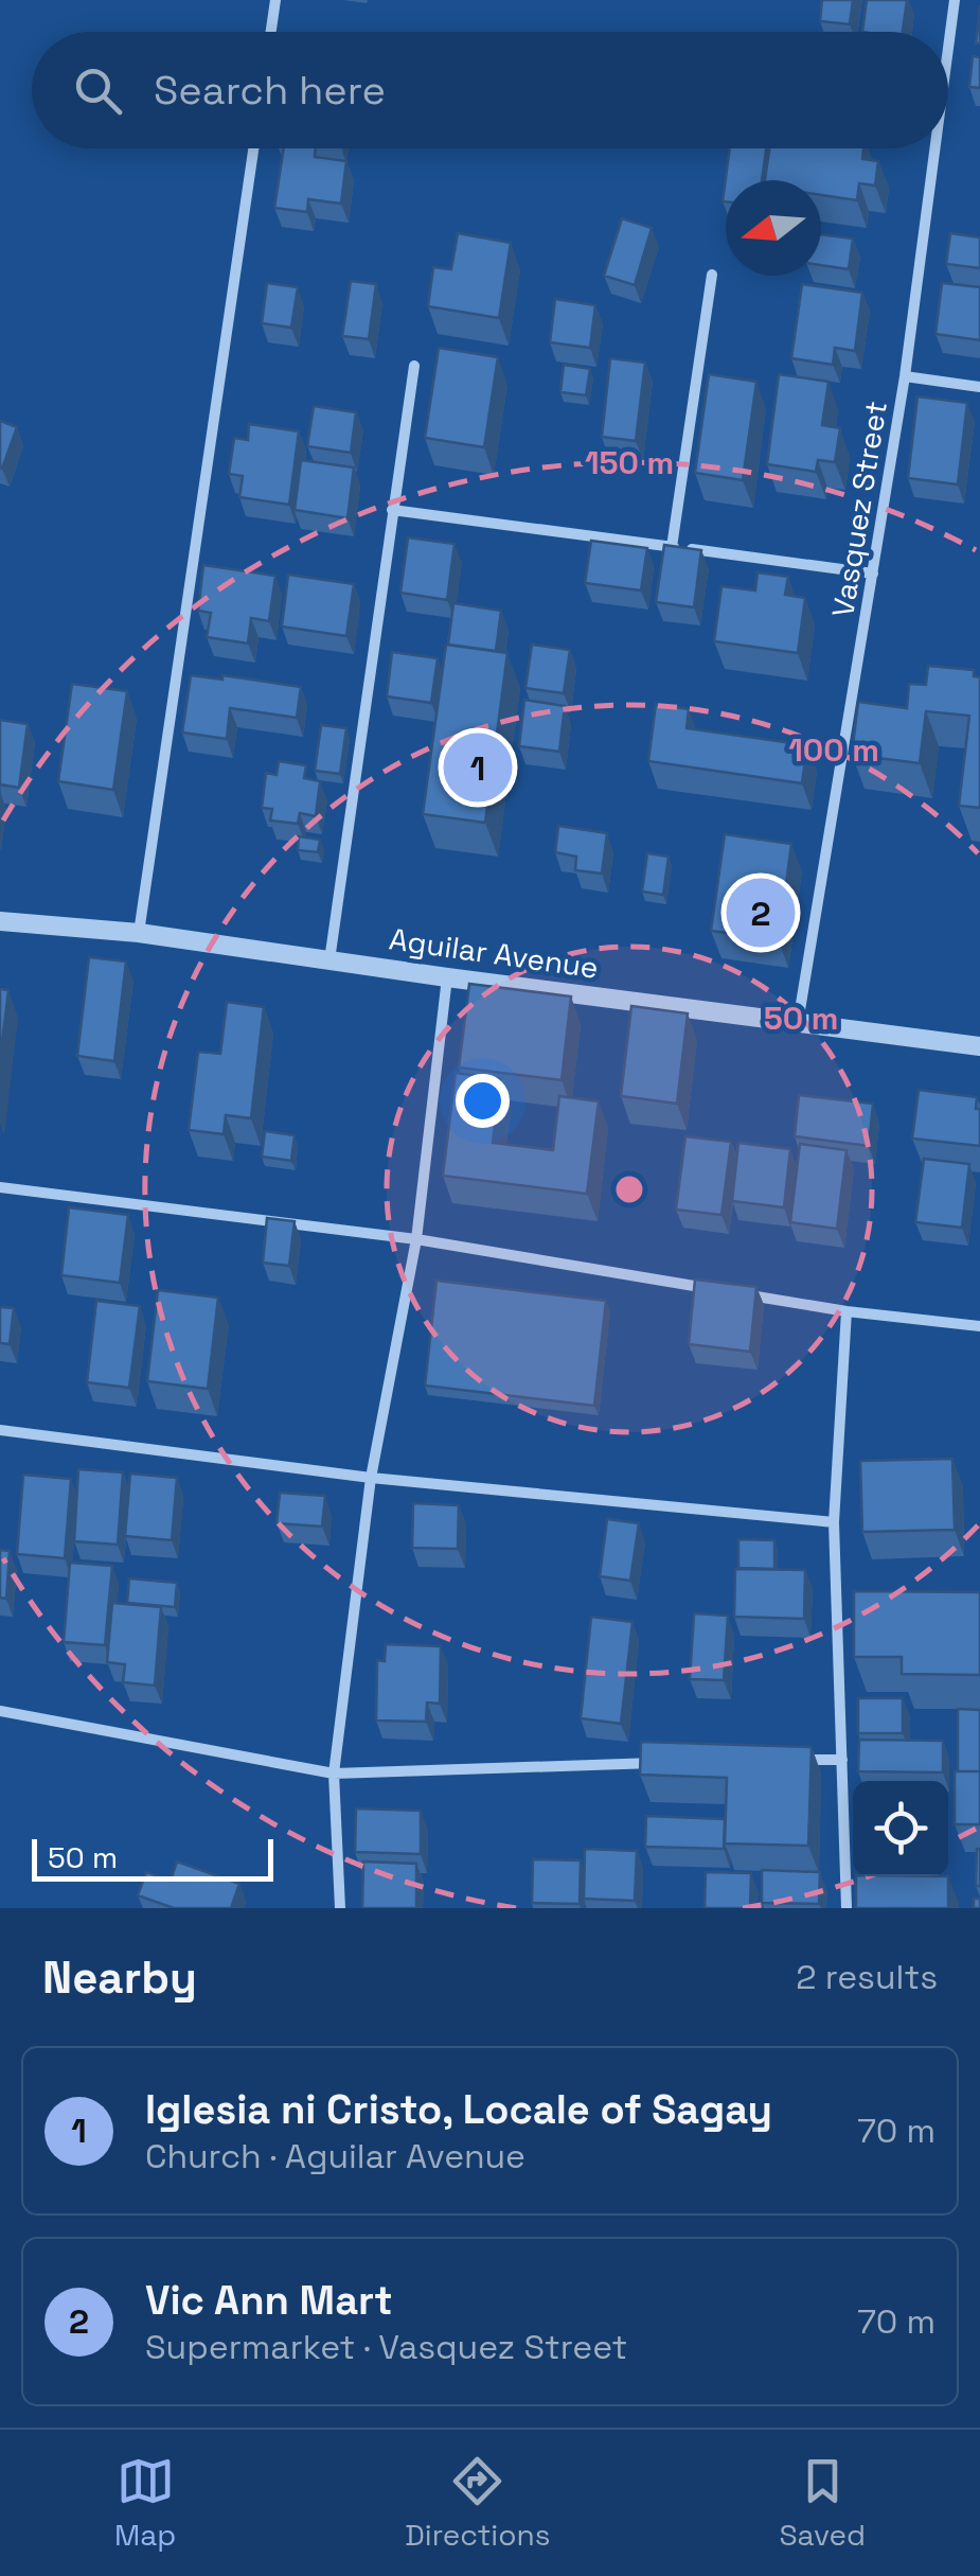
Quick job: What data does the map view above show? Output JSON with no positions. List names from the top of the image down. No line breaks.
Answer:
{"streets":{"street":["Vasquez Street","Aguilar Avenue"]},"crossings":[["Vasquez Street","Aguilar Avenue"]],"scale_bar":"50 m","north":"left","page":{"search":"Search here","pins":["1","2"],"scale":"50 m","heading":["Nearby","2 results"],"list":[{"mark":"1","name":"Iglesia ni Cristo, Locale of Sagay","note":"Church · Aguilar Avenue","value":"70 m"},{"mark":"2","name":"Vic Ann Mart","note":"Supermarket · Vasquez Street","value":"70 m"}],"nav":["Map","Directions","Saved"]},"rings":["150 m","100 m","50 m"]}
